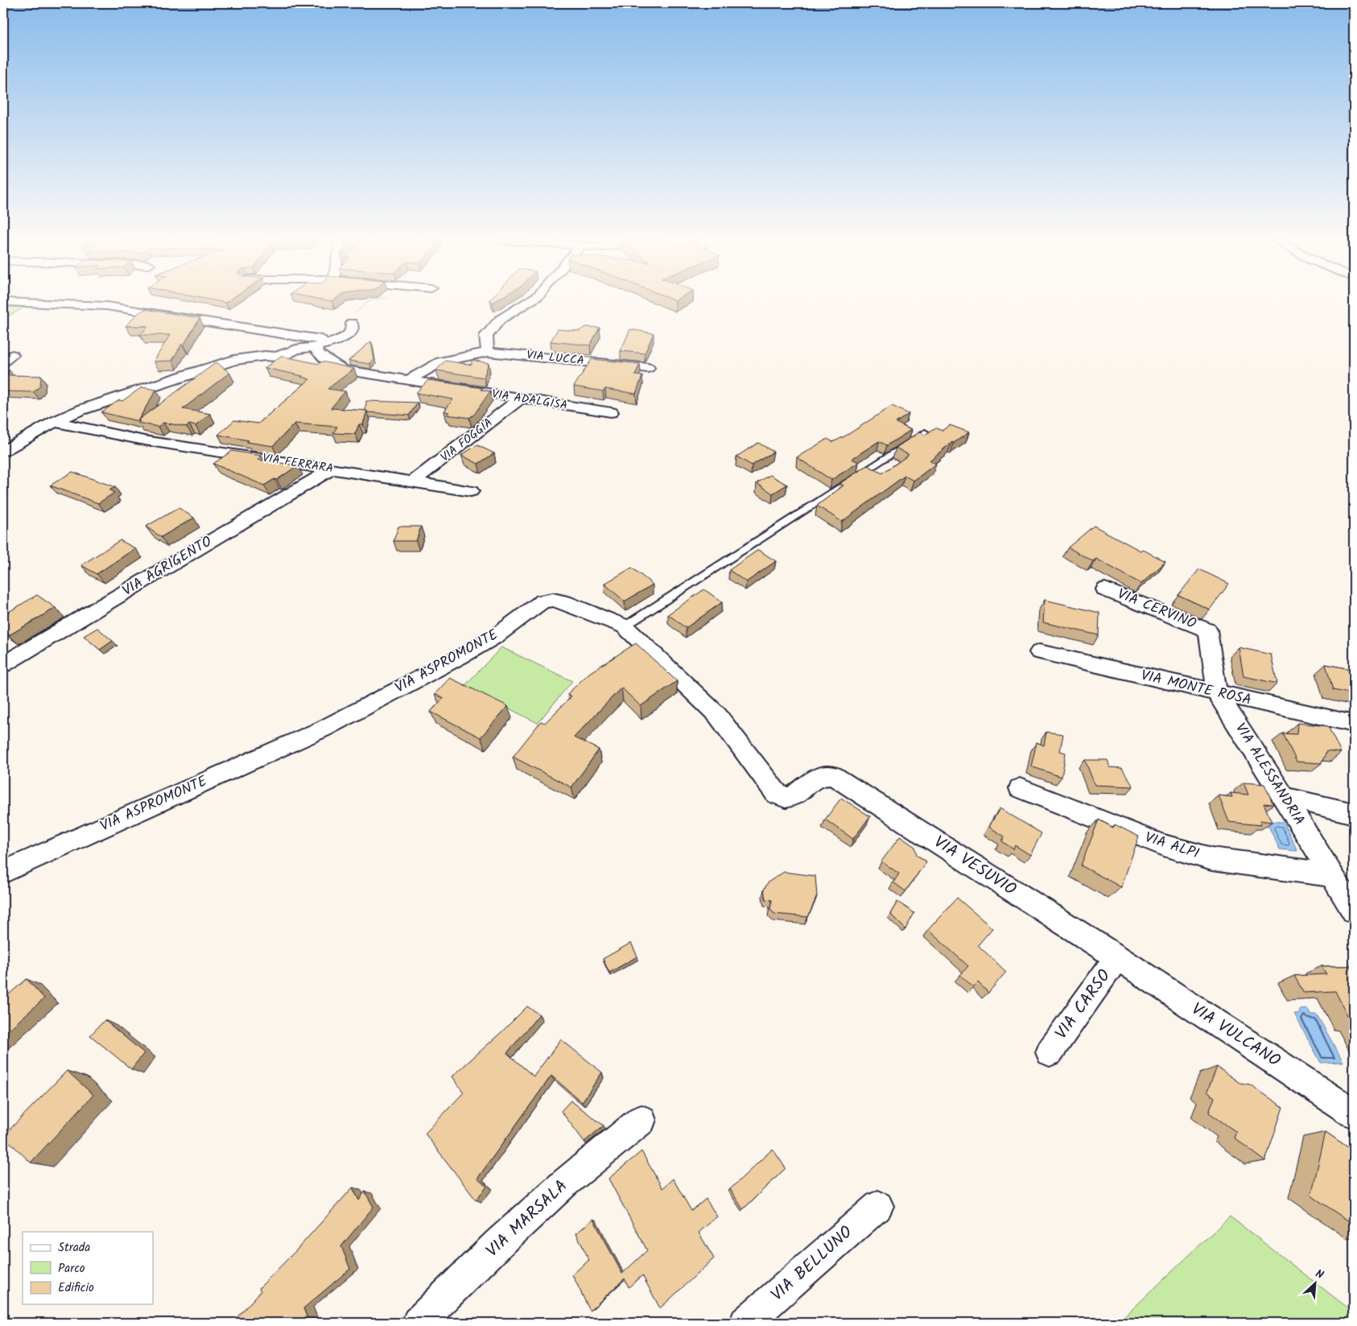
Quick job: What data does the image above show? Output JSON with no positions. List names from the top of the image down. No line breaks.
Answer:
{"streets":{"street":["VIA LUCCA","VIA ADALGISA","VIA FOGGIA","VIA FERRARA","VIA AGRIGENTO","VIA CERVINO","VIA ASPROMONTE","VIA MONTE ROSA","VIA ALESSANDRIA","VIA ALPI","VIA VESUVIO","VIA CARSO","VIA VULCANO","VIA MARSALA","VIA BELLUNO"]},"crossings":[["VIA LUCCA","VIA ADALGISA"],["VIA ADALGISA","VIA FOGGIA"],["VIA FOGGIA","VIA FERRARA"],["VIA FERRARA","VIA AGRIGENTO"],["VIA CERVINO","VIA ALESSANDRIA"],["VIA ASPROMONTE","VIA VESUVIO"],["VIA MONTE ROSA","VIA ALESSANDRIA"],["VIA ALESSANDRIA","VIA ALPI"],["VIA VESUVIO","VIA CARSO"],["VIA VESUVIO","VIA VULCANO"],["VIA CARSO","VIA VULCANO"]],"legend":["Strada","Parco","Edificio"],"north":"top right"}
